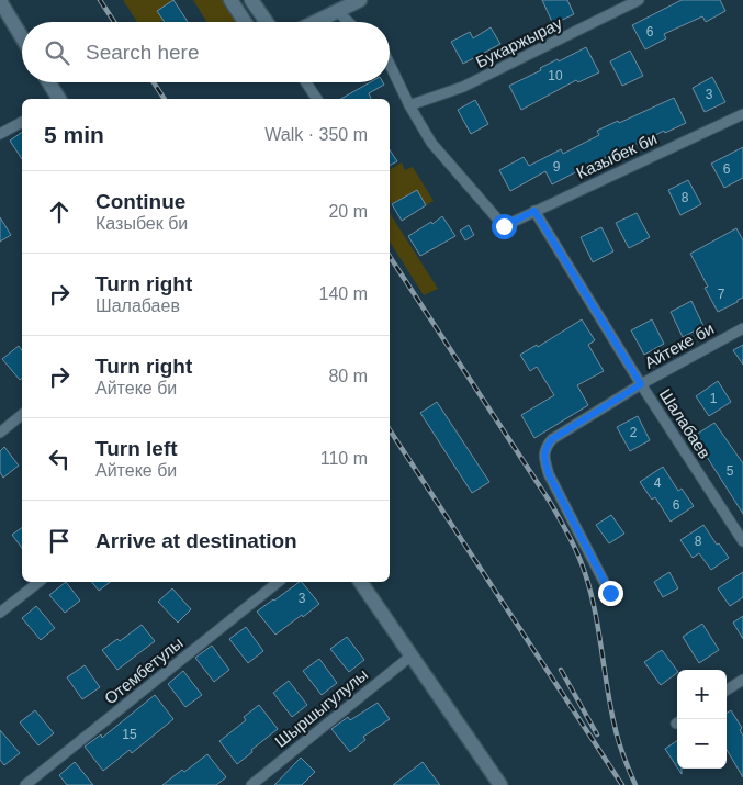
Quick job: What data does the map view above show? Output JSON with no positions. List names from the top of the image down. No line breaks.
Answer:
{"streets":{"street":["Букаржырау","Казыбек би","Айтеке би","Шалабаев","Отембетулы","Шыршыгулулы"]},"crossings":[["Букаржырау","Казыбек би"],["Казыбек би","Шалабаев"],["Айтеке би","Шалабаев"]],"house_numbers":["6","10","3","9","6","8","7","1","2","5","4","6","8","3","15"],"page":{"search":"Search here","heading":["5 min","Walk · 350 m"],"list":[["Continue","Казыбек би","20 m"],["Turn right","Шалабаев","140 m"],["Turn right","Айтеке би","80 m"],["Turn left","Айтеке би","110 m"],"Arrive at destination"],"map_buttons":["+","−"]}}
